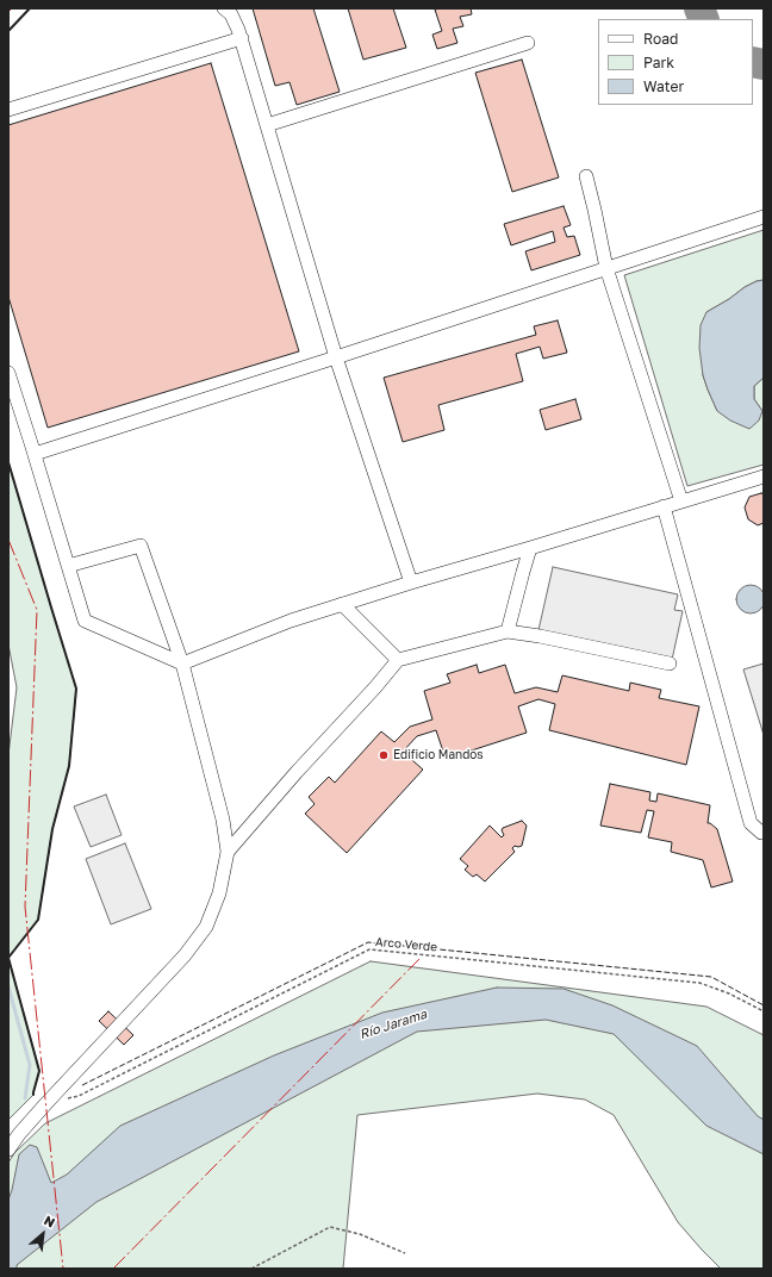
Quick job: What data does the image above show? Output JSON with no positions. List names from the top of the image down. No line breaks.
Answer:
{"streets":{"path":["Arco Verde"]},"water":["Río Jarama"],"places":["Edificio Mandos"],"legend":["Road","Park","Water"],"north":"top right"}
